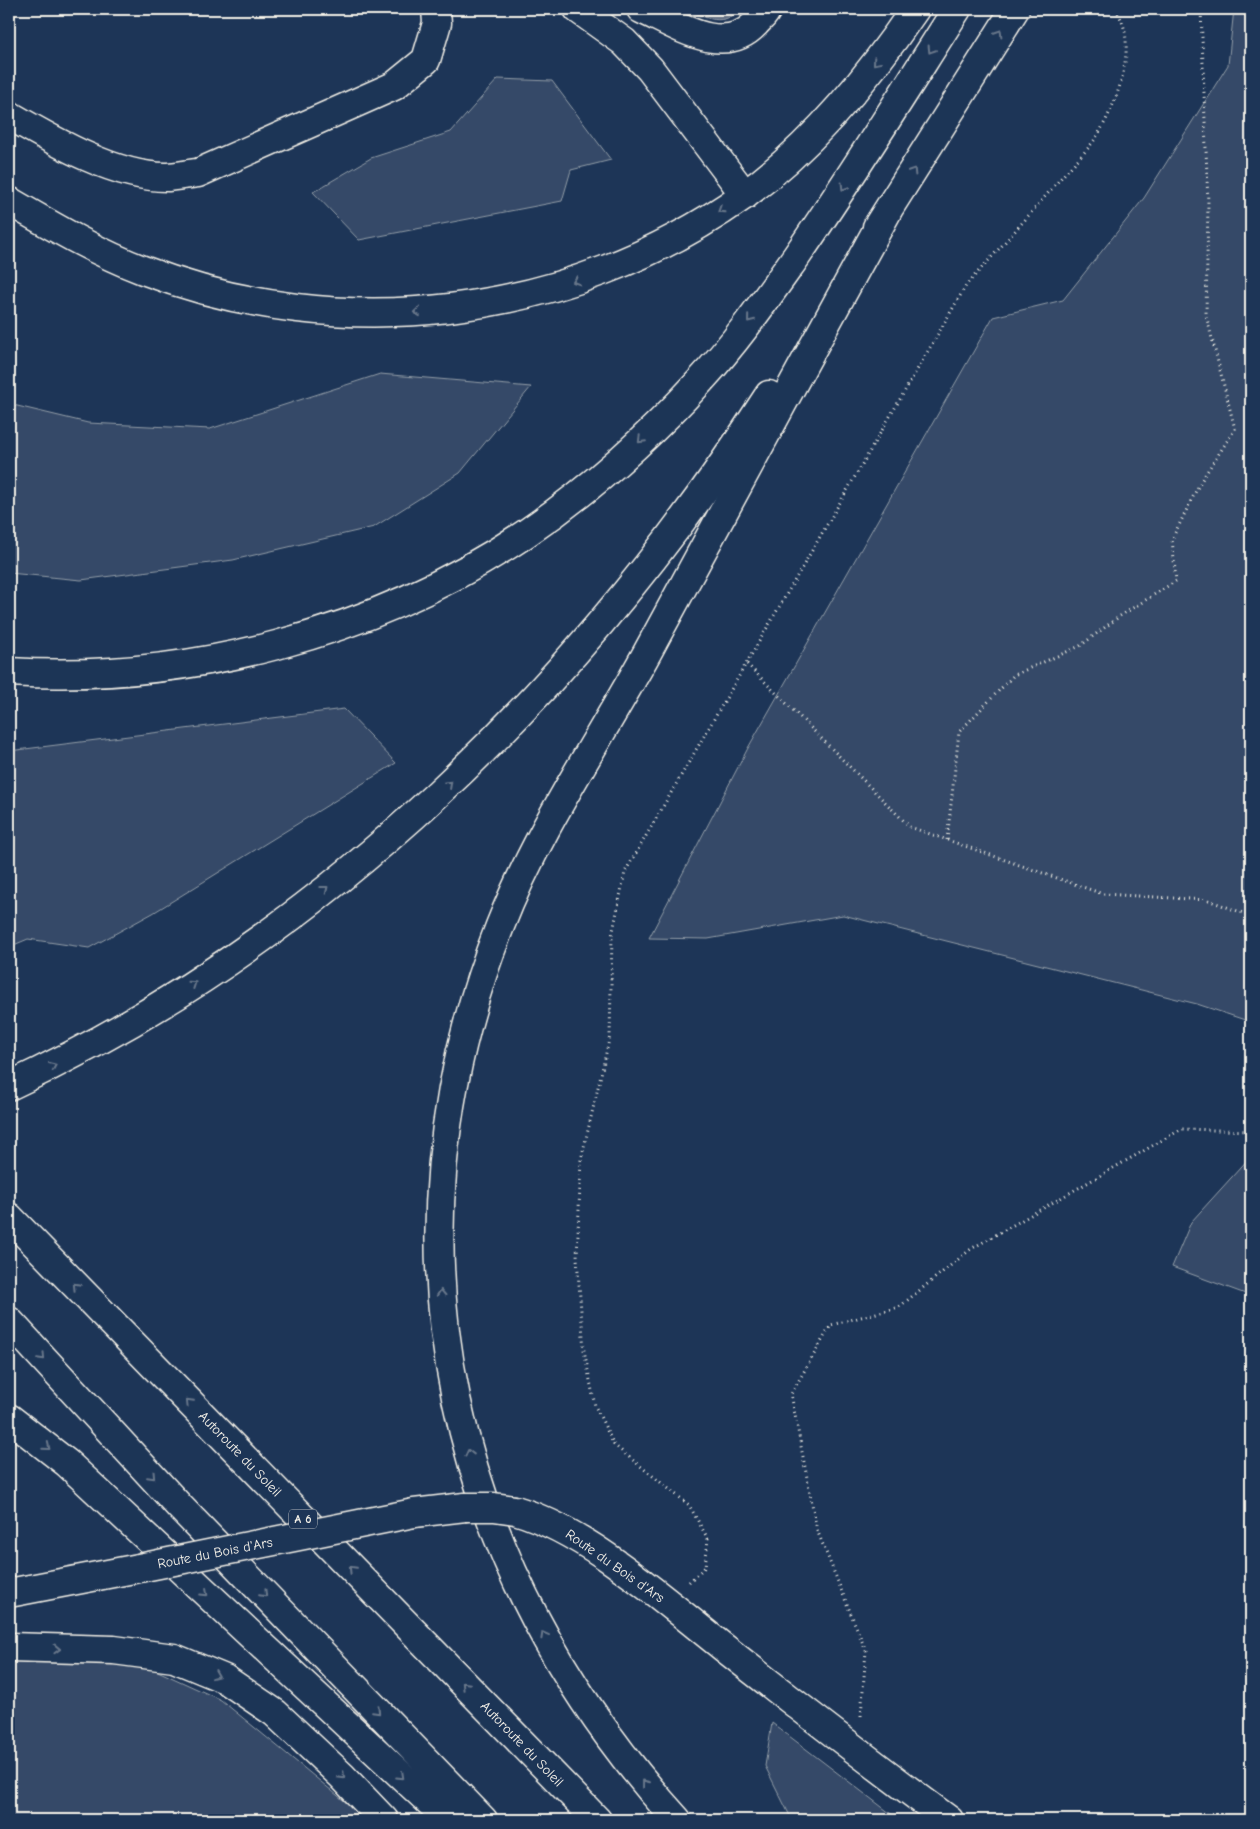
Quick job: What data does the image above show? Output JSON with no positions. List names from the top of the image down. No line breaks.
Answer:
{"streets":{"main road":["Autoroute du Soleil","A 6","Route du Bois d'Ars"]}}
